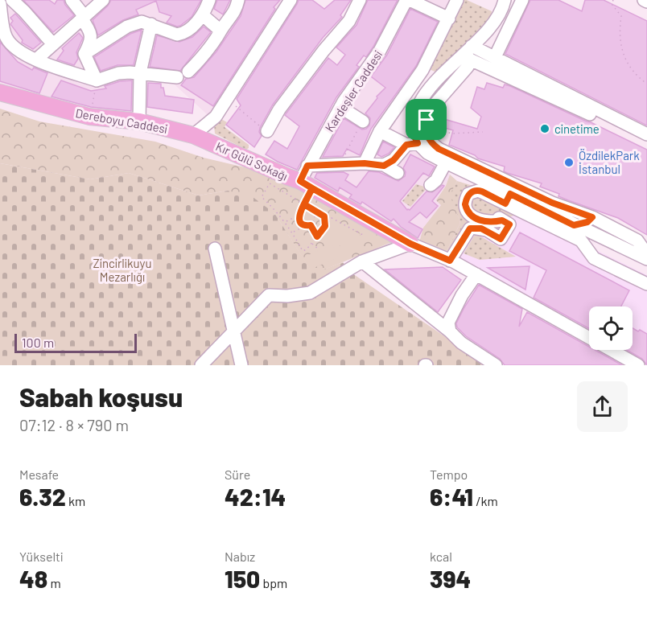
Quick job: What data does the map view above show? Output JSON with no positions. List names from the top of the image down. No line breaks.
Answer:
{"streets":{"main road":["Dereboyu Caddesi","Kır Gülü Sokağı"],"street":["Kardeşler Caddesi"]},"crossings":[["Kardeşler Caddesi","Kır Gülü Sokağı"],["Dereboyu Caddesi","Kır Gülü Sokağı"]],"parks":["Zincirlikuyu Mezarlığı"],"places":["cinetime","ÖzdilekPark İstanbul"],"scale_bar":"100 m","page":{"scale":"100 m","heading":["Sabah koşusu","07:12 · 8 × 790 m"],"stats":[["Mesafe","6.32 km"],["Süre","42:14"],["Tempo","6:41 /km"],["Yükselti","48 m"],["Nabız","150 bpm"],["kcal","394"]]}}
